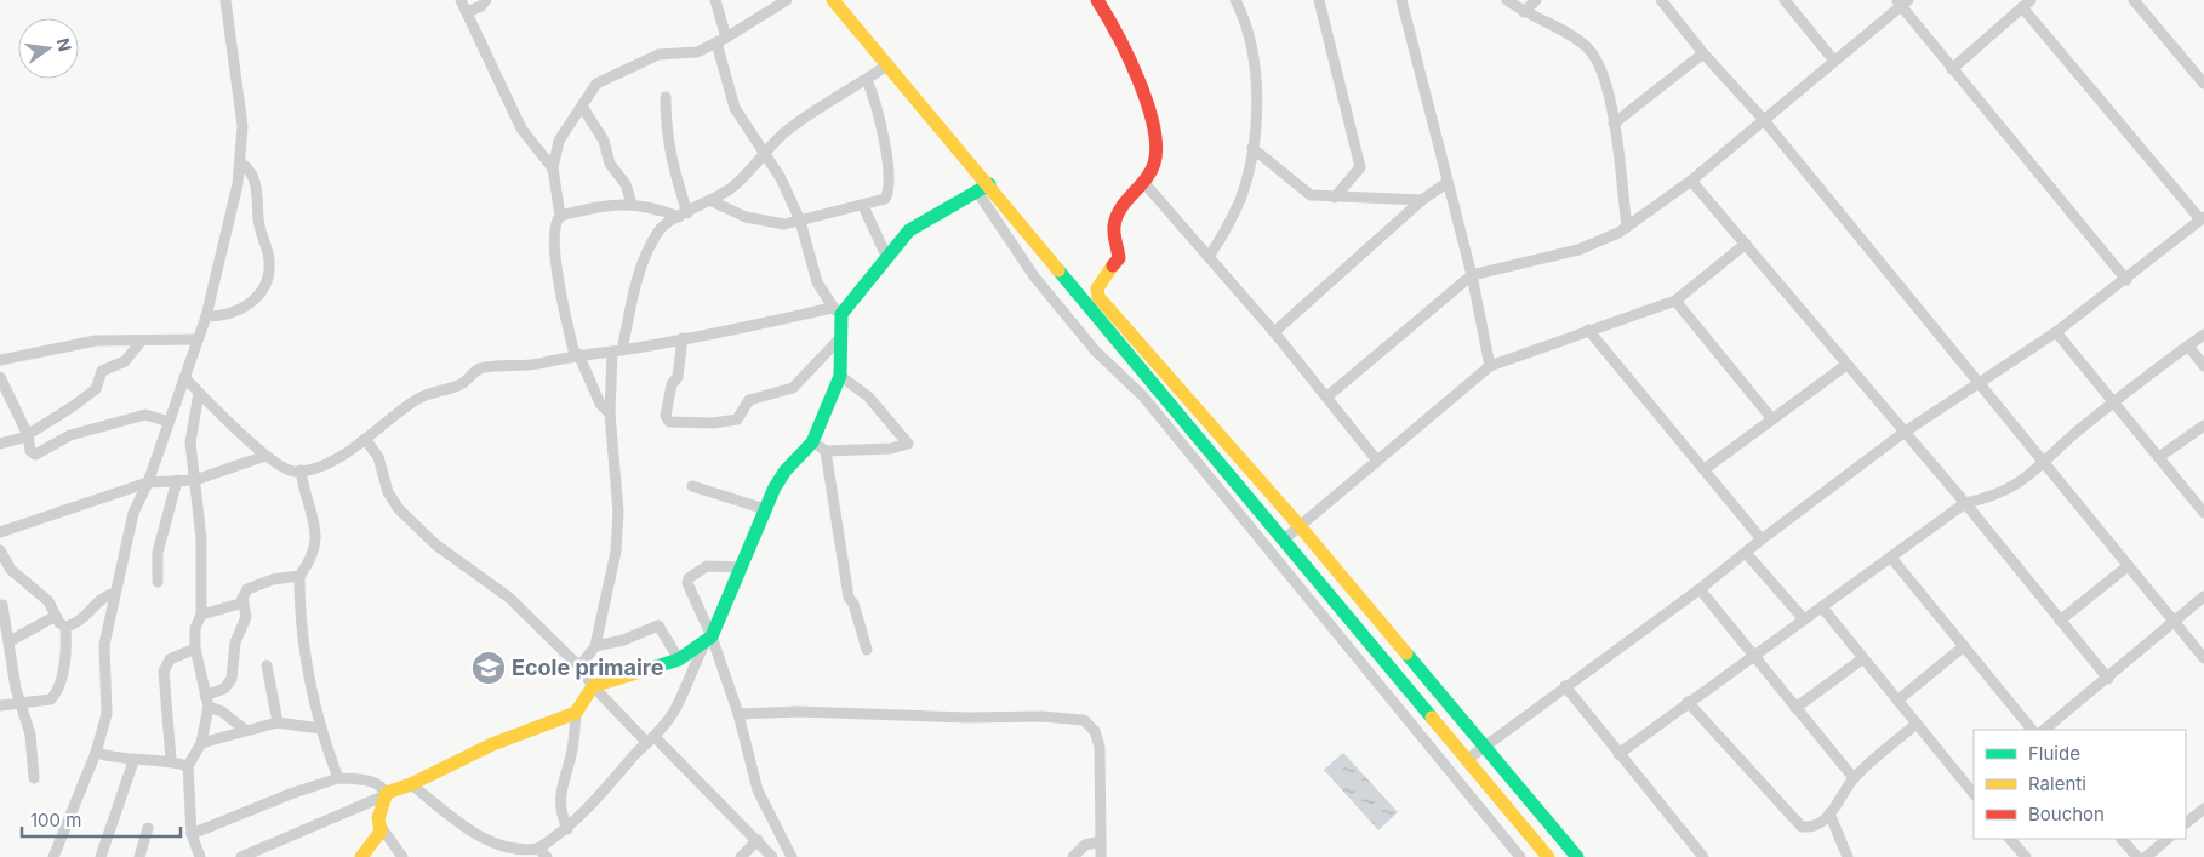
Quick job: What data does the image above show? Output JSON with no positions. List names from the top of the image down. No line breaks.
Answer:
{"places":{"school or university":["Ecole primaire"]},"legend":["Fluide","Ralenti","Bouchon"],"scale_bar":"100 m","north":"right"}
